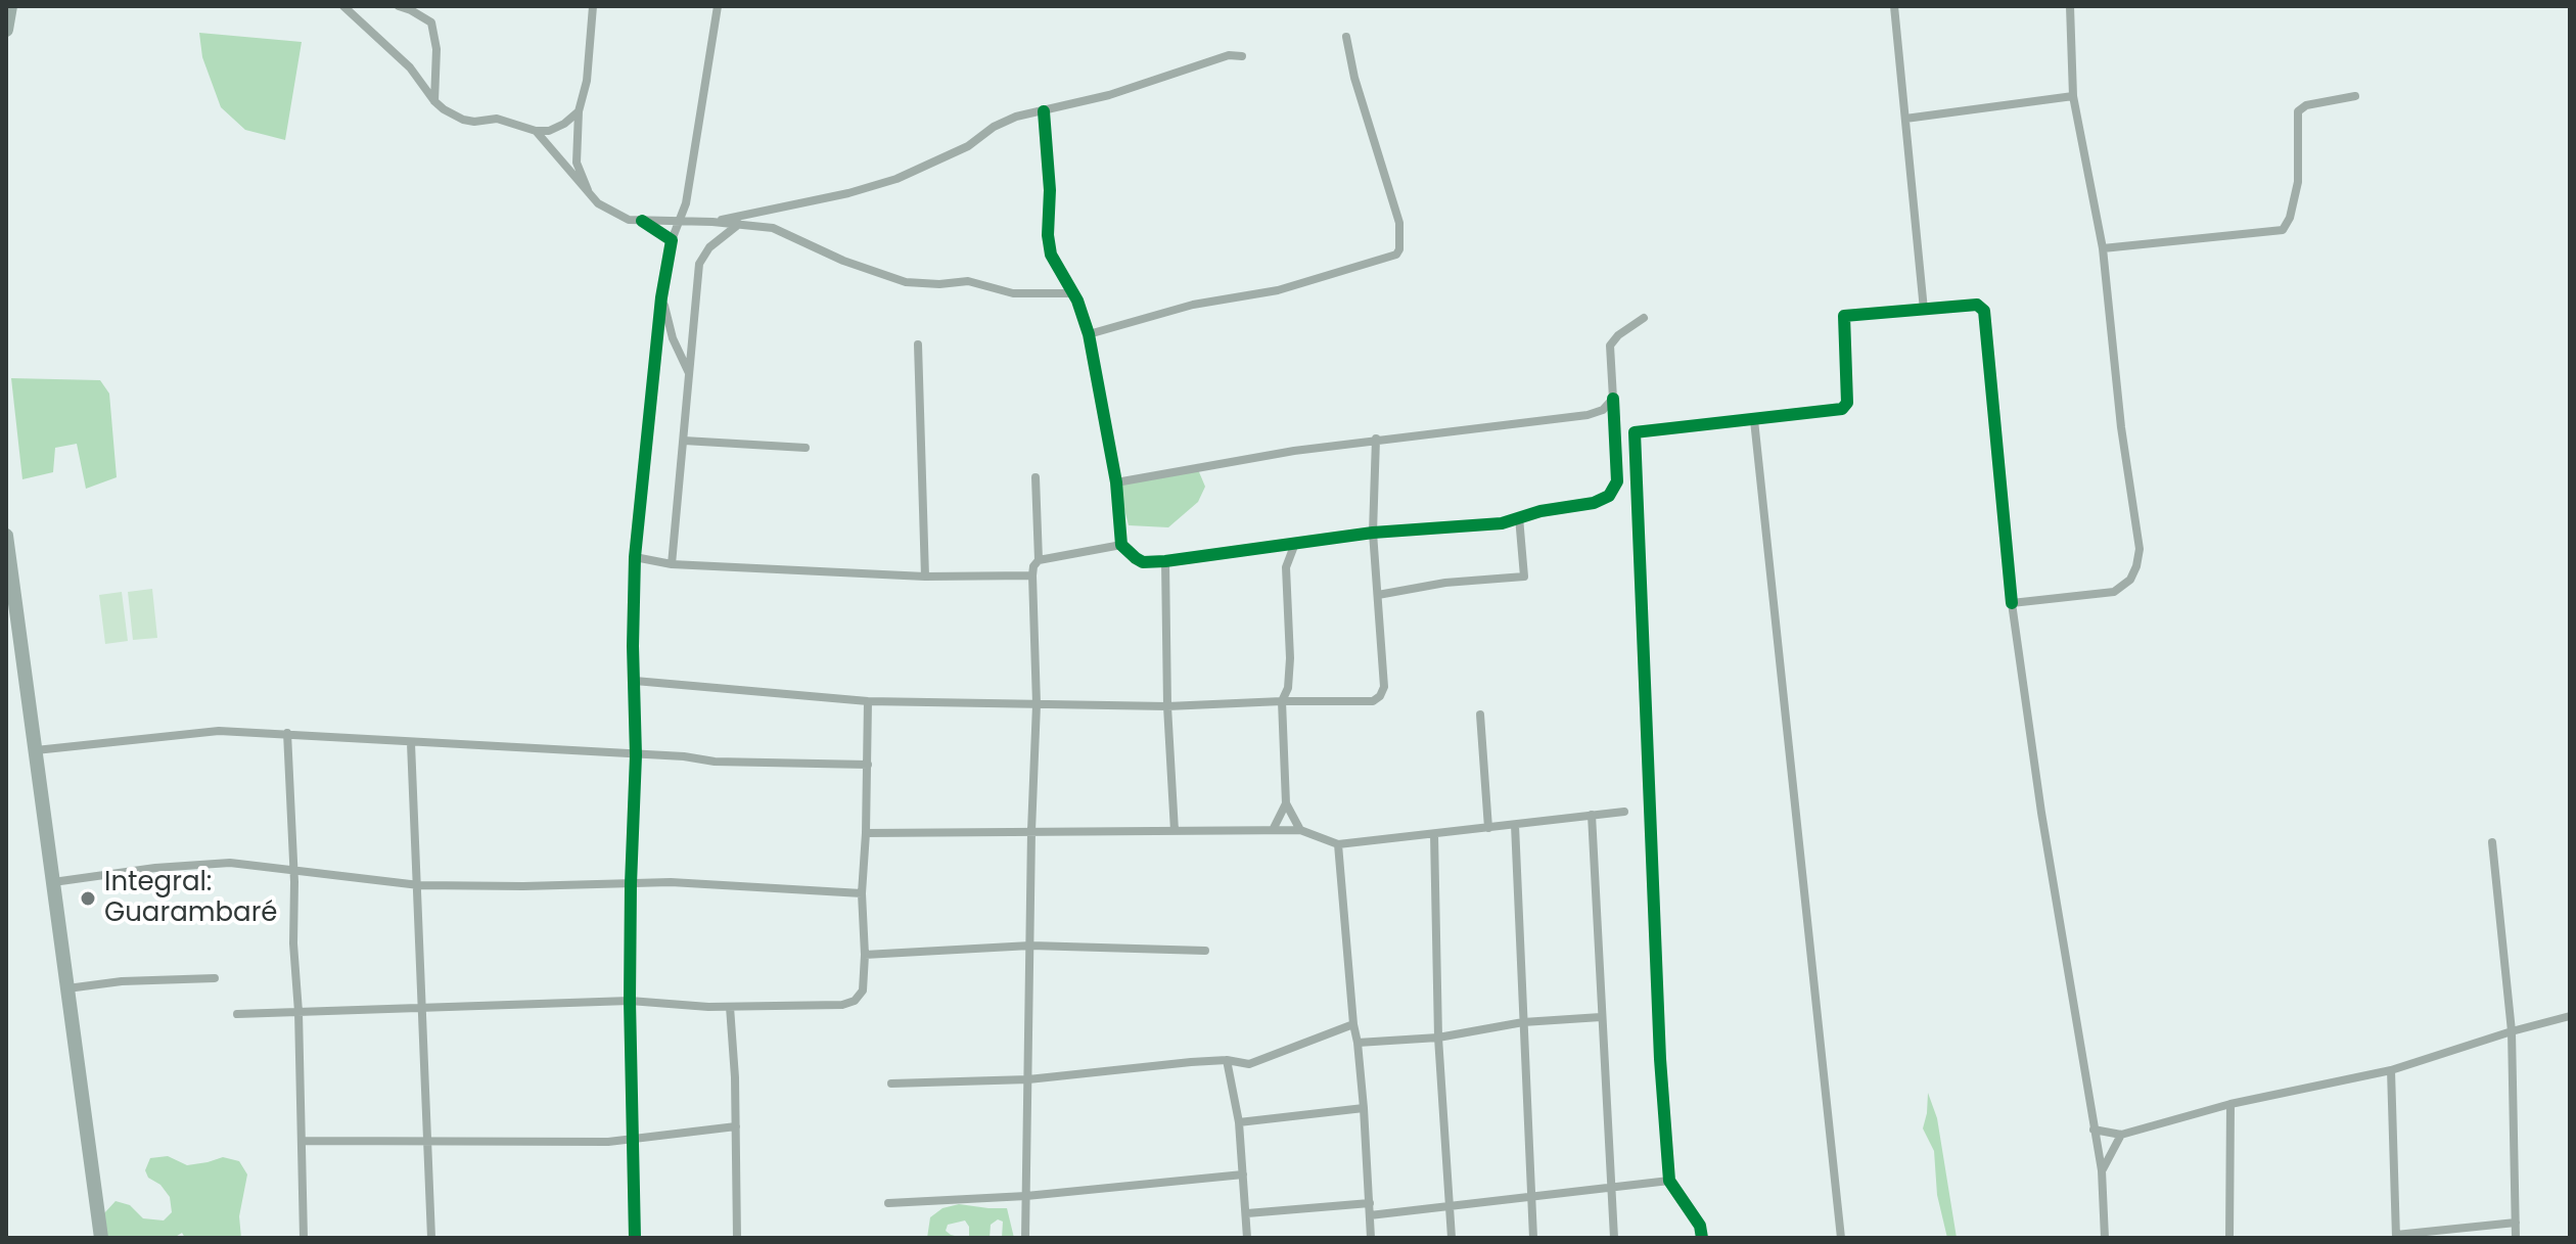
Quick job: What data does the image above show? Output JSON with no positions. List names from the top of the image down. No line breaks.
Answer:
{"places":["Integral: Guarambaré"]}
